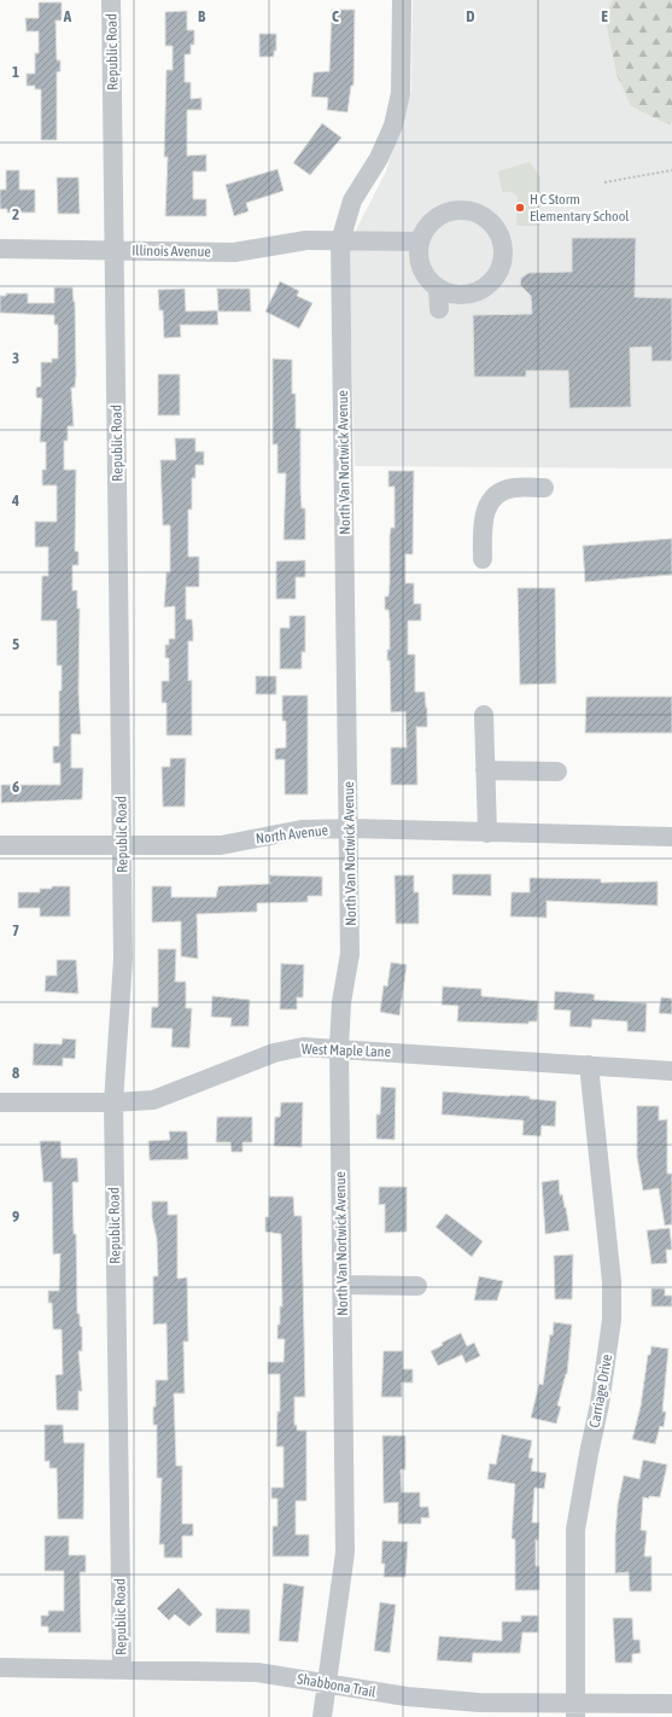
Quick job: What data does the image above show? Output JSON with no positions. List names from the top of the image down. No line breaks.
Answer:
{"streets":{"street":["Republic Road","Illinois Avenue","North Van Nortwick Avenue","North Avenue","West Maple Lane","Carriage Drive","Shabbona Trail"]},"crossings":[["Republic Road","Illinois Avenue"],["Republic Road","North Avenue"],["Republic Road","West Maple Lane"],["Republic Road","Shabbona Trail"],["Illinois Avenue","North Van Nortwick Avenue"],["North Van Nortwick Avenue","North Avenue"],["North Van Nortwick Avenue","West Maple Lane"],["North Van Nortwick Avenue","Shabbona Trail"],["West Maple Lane","Carriage Drive"],["Carriage Drive","Shabbona Trail"]],"places":["H C Storm Elementary School"],"grid":{"columns":["A","B","C","D","E"],"rows":["1","2","3","4","5","6","7","8","9"]}}
